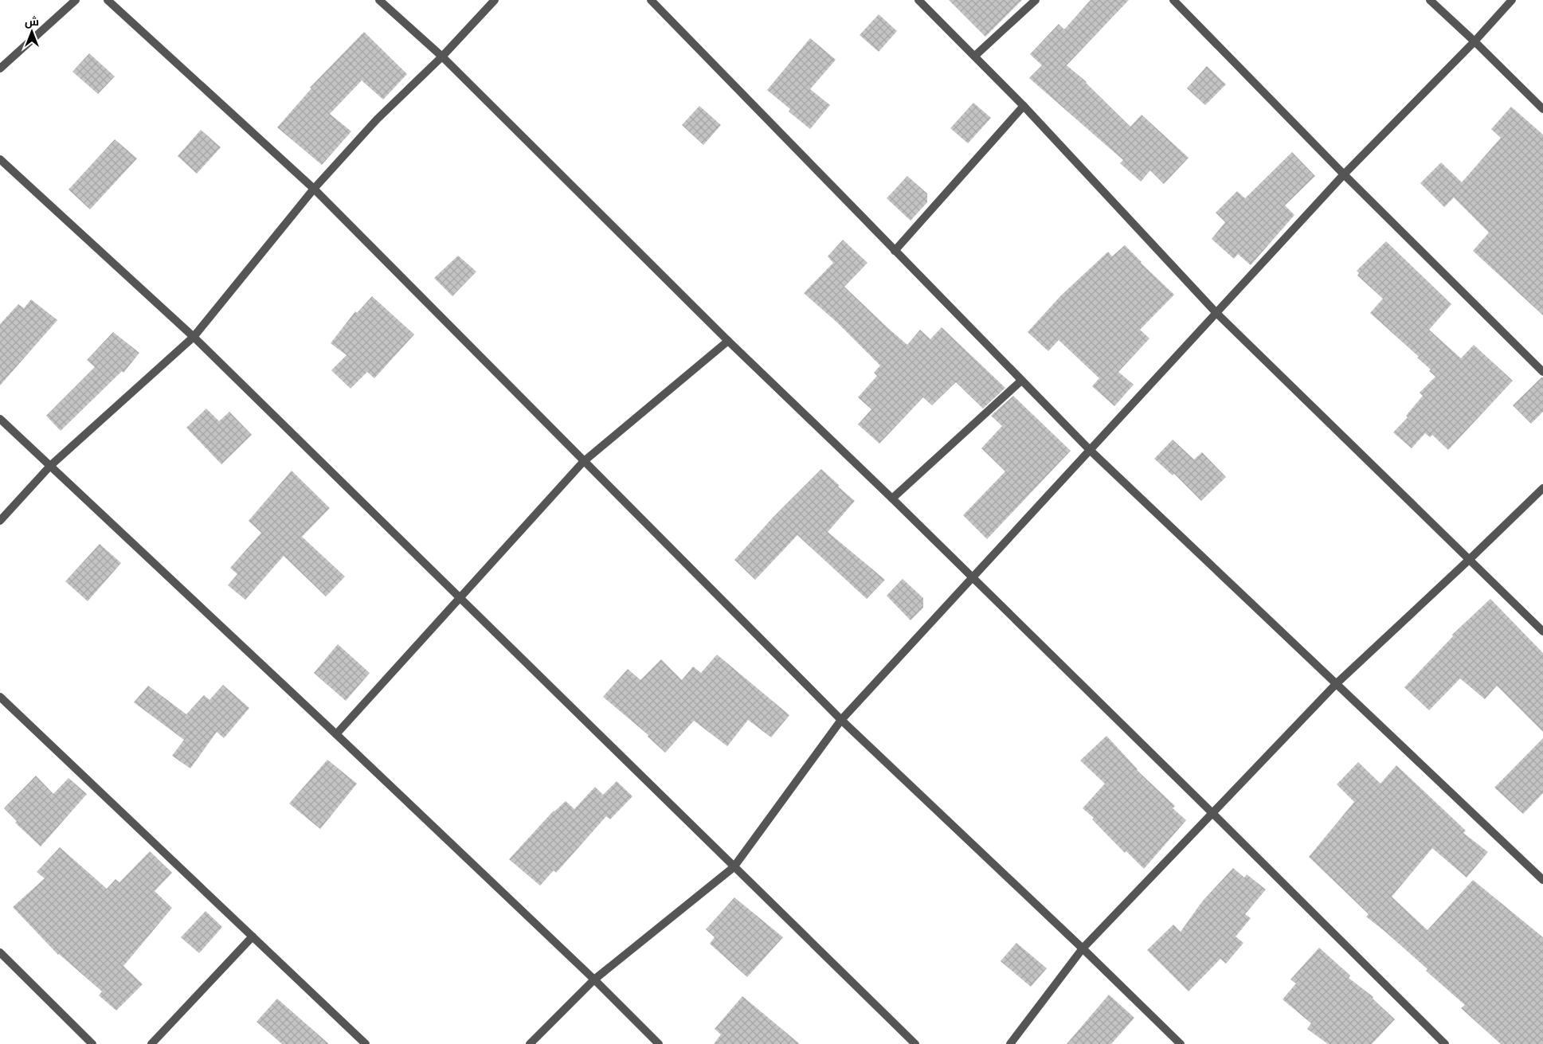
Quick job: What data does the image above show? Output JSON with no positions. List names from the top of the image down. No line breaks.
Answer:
{"north":"top"}
